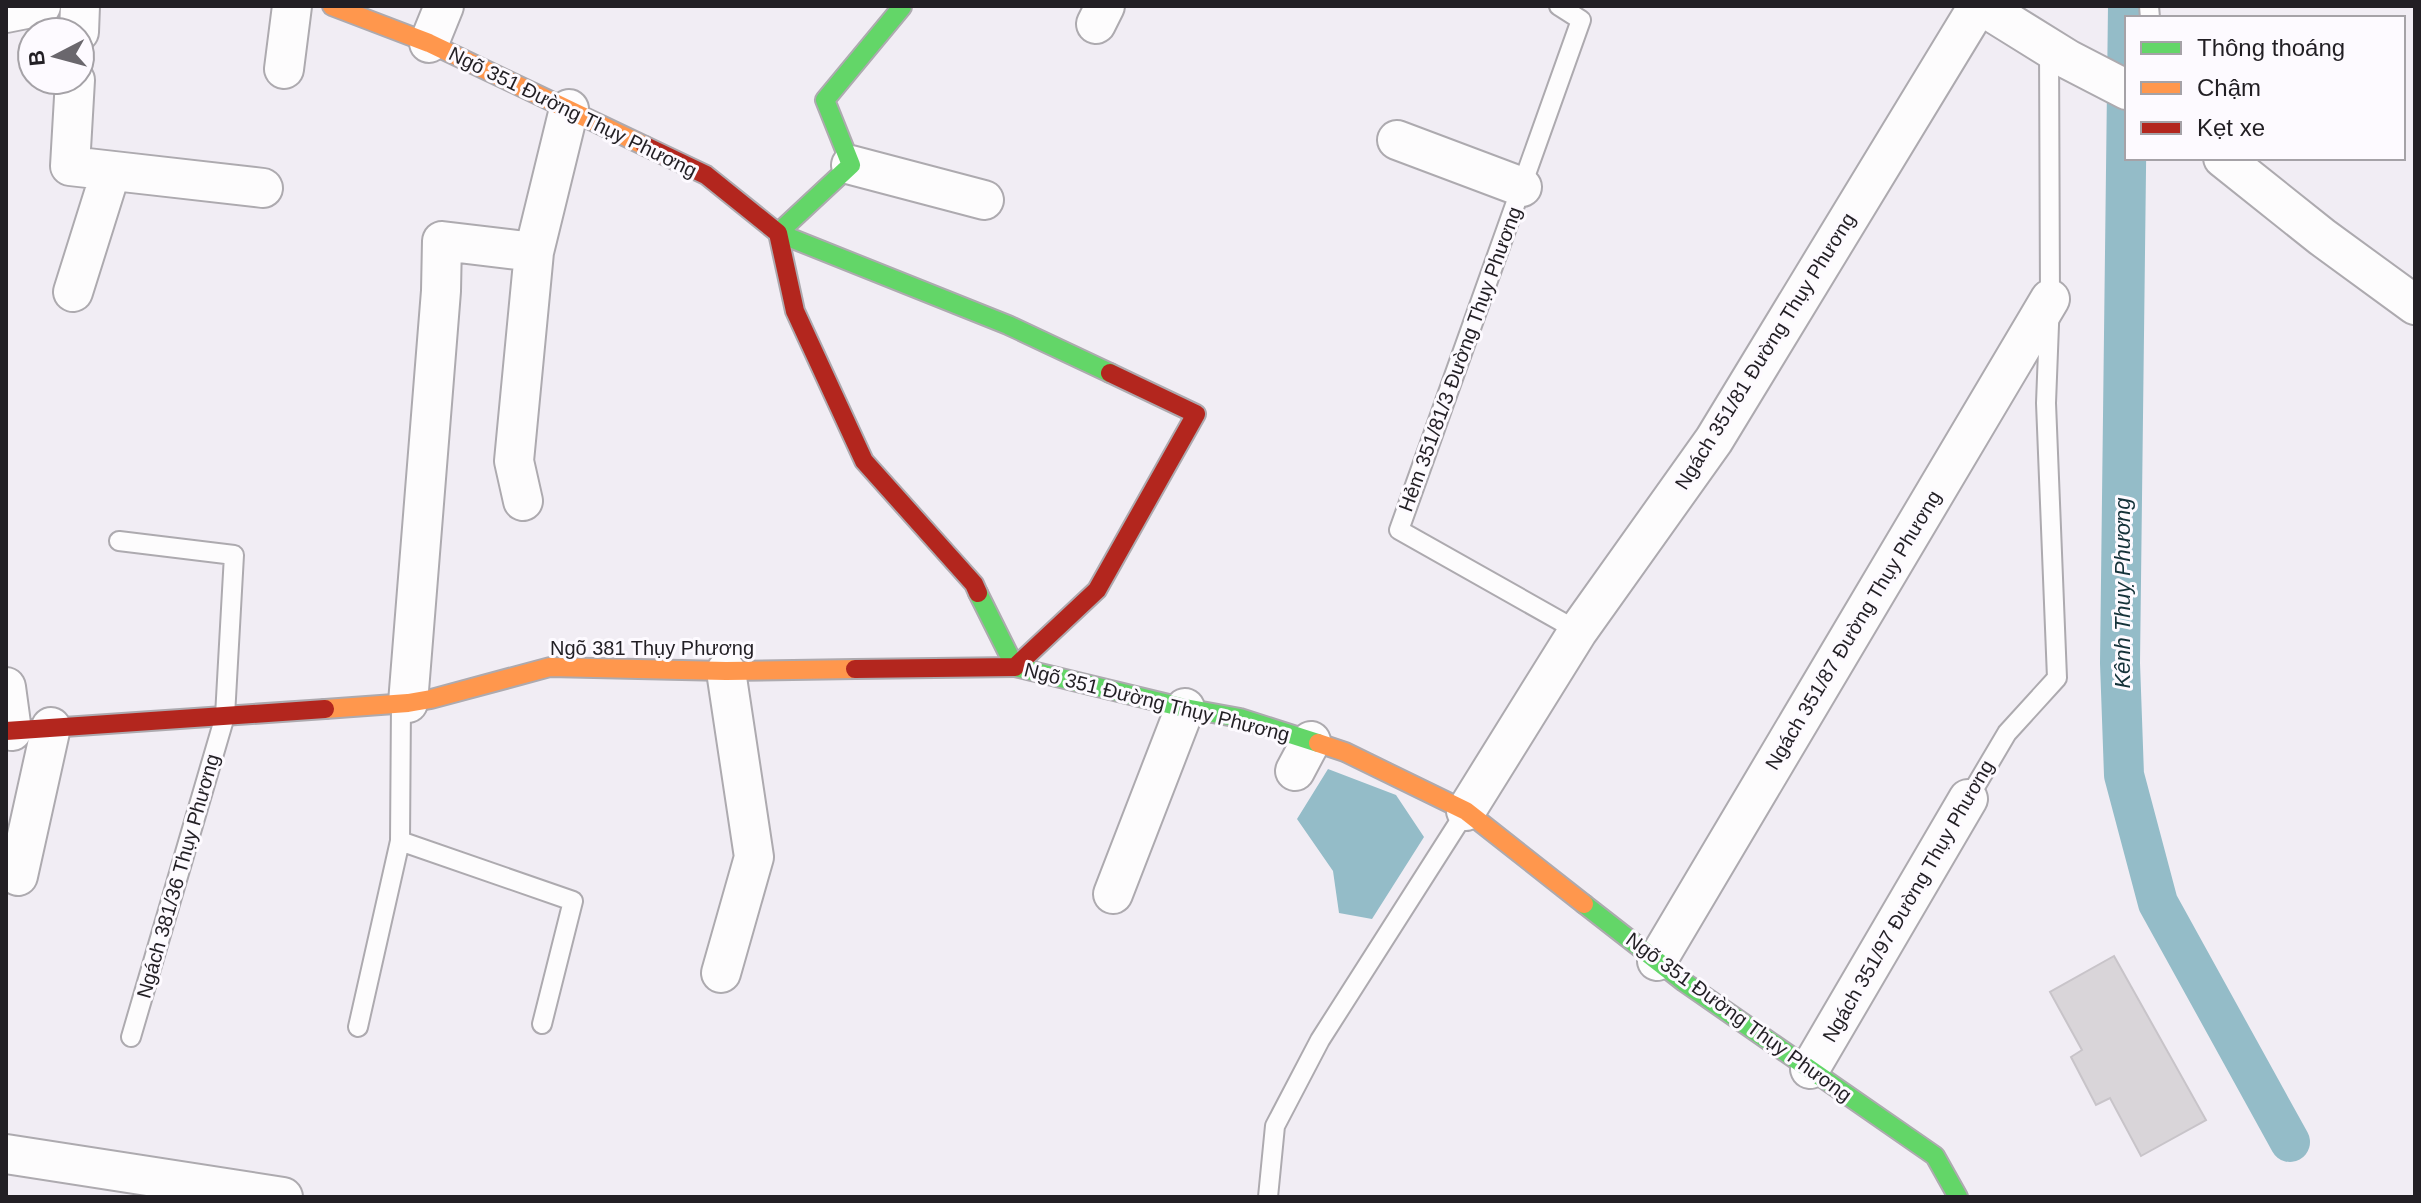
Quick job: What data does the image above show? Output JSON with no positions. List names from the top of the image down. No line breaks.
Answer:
{"streets":{"street":["Ngõ 351 Đường Thụy Phương","Ngách 351/81 Đường Thụy Phương","Ngách 351/87 Đường Thụy Phương","Ngõ 381 Thụy Phương","Ngách 351/97 Đường Thụy Phương"],"lane":["Hẻm 351/81/3 Đường Thụy Phương","Ngách 381/36 Thụy Phương"]},"crossings":[["Ngõ 351 Đường Thụy Phương","Ngách 351/81 Đường Thụy Phương"],["Ngõ 351 Đường Thụy Phương","Ngách 351/87 Đường Thụy Phương"],["Ngõ 351 Đường Thụy Phương","Ngõ 381 Thụy Phương"],["Ngõ 351 Đường Thụy Phương","Ngách 351/97 Đường Thụy Phương"],["Ngách 351/81 Đường Thụy Phương","Hẻm 351/81/3 Đường Thụy Phương"],["Ngách 351/87 Đường Thụy Phương","Ngách 351/97 Đường Thụy Phương"],["Ngõ 381 Thụy Phương","Ngách 381/36 Thụy Phương"]],"water":["Kênh Thuỵ Phương"],"legend":["Thông thoáng","Chậm","Kẹt xe"],"north":"left"}
